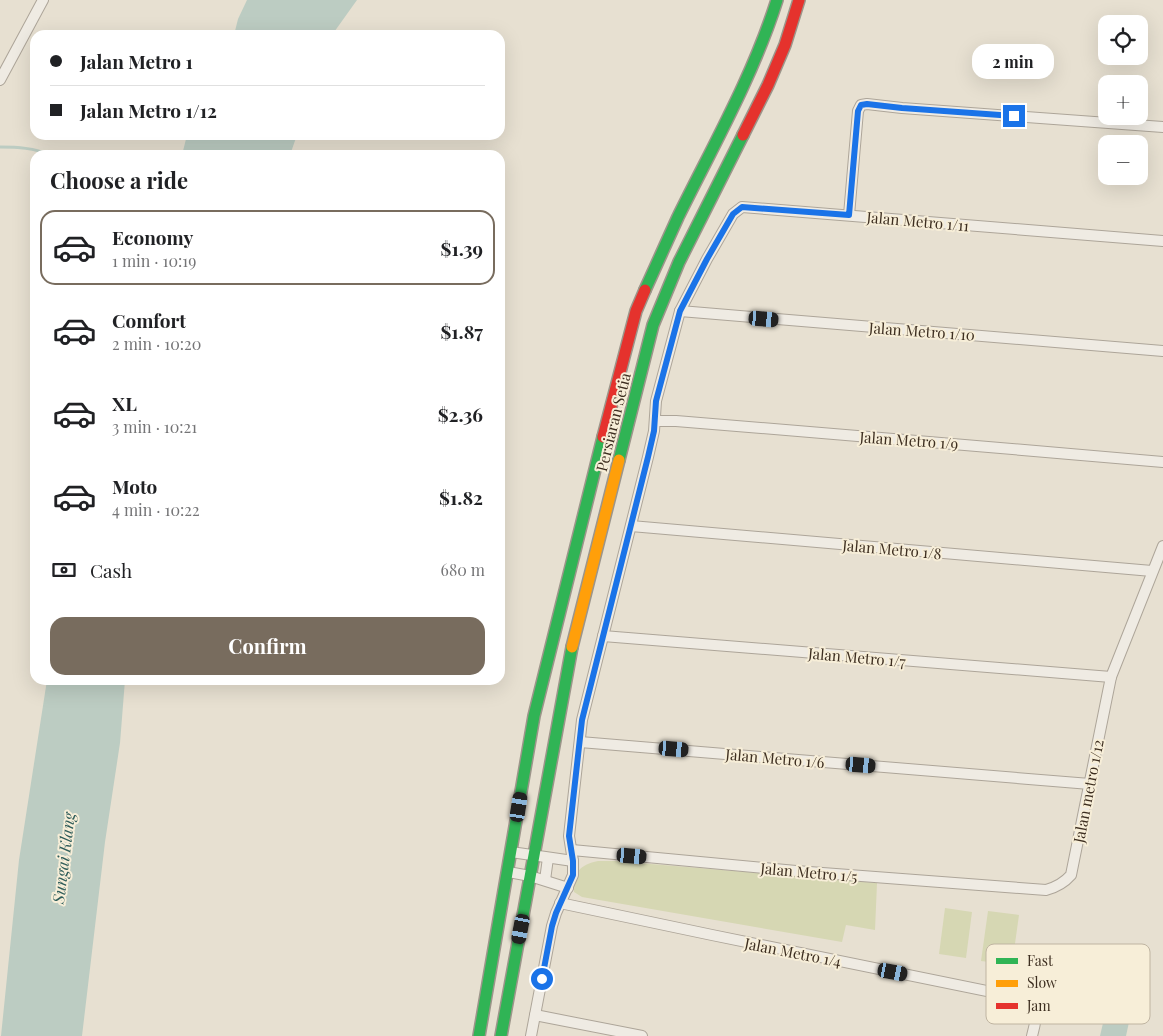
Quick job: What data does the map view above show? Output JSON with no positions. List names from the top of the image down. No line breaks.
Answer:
{"streets":{"street":["Jalan Metro 1/11","Jalan Metro 1/10","Persiaran Setia","Jalan Metro 1/9","Jalan Metro 1/8","Jalan Metro 1/7","Jalan Metro 1/6","Jalan metro 1/12","Jalan Metro 1/5","Jalan Metro 1/4"]},"crossings":[["Jalan Metro 1/11","Jalan Metro 1/10"],["Jalan Metro 1/11","Jalan Metro 1/9"],["Jalan Metro 1/11","Jalan Metro 1/8"],["Jalan Metro 1/11","Jalan Metro 1/7"],["Jalan Metro 1/11","Jalan Metro 1/6"],["Jalan Metro 1/11","Jalan Metro 1/5"],["Jalan Metro 1/7","Jalan metro 1/12"],["Jalan Metro 1/6","Jalan metro 1/12"],["Jalan metro 1/12","Jalan Metro 1/5"]],"water":["Sungai Klang"],"legend":["Fast","Slow","Jam"],"page":{"map_buttons":["+","−"],"banner":["Jalan Metro 1","Jalan Metro 1/12"],"bubble":"2 min","heading":"Choose a ride","list":[{"name":"Economy","note":"1 min · 10:19","value":"$1.39"},{"name":"Comfort","note":"2 min · 10:20","value":"$1.87"},{"name":"XL","note":"3 min · 10:21","value":"$2.36"},{"name":"Moto","note":"4 min · 10:22","value":"$1.82"}],"pay":["Cash","680 m"],"buttons":"Confirm"}}
